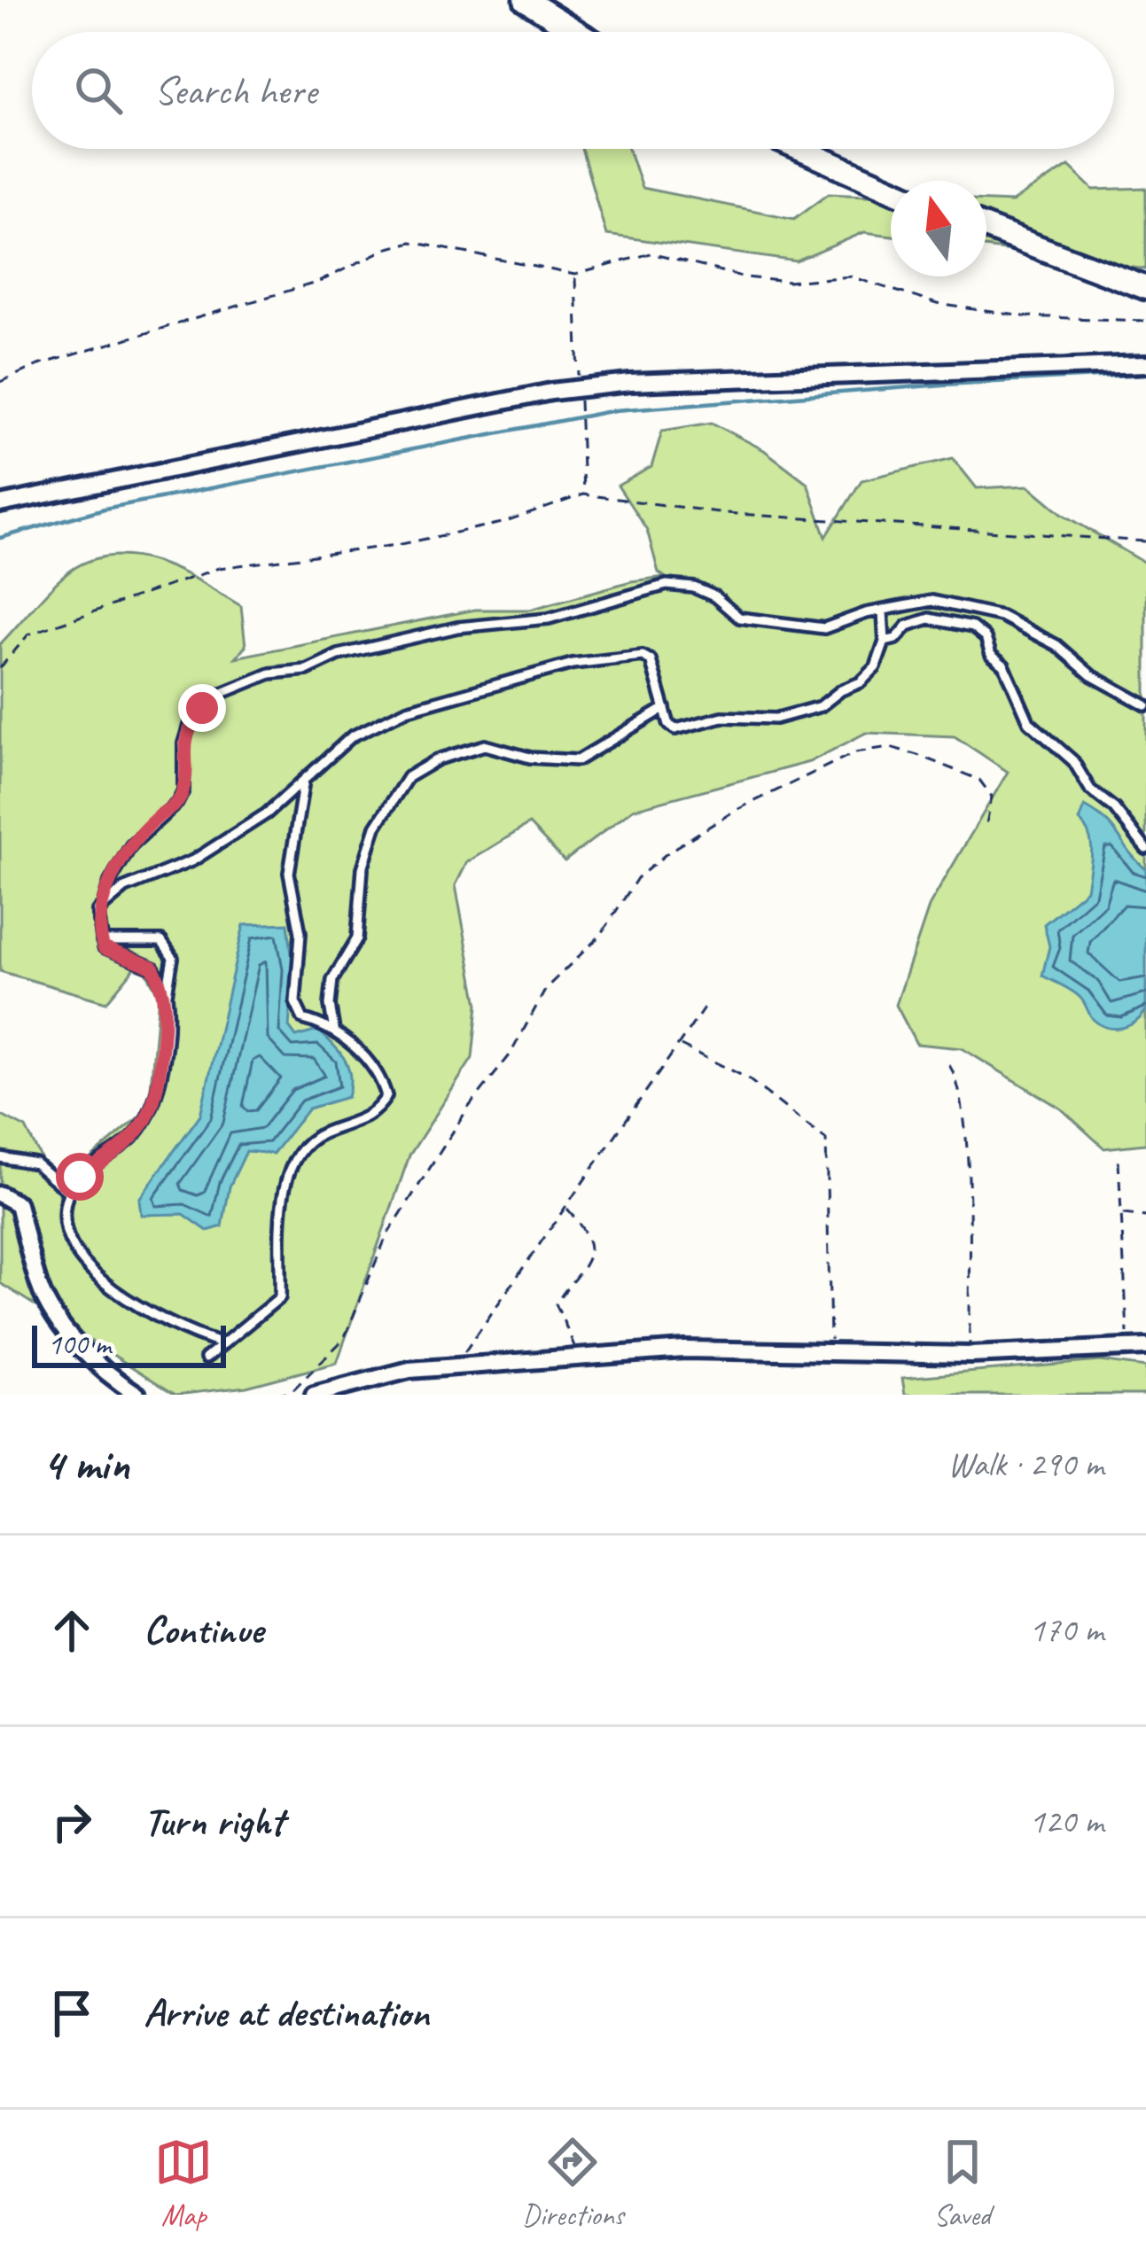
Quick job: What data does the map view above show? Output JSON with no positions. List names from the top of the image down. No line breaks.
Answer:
{"scale_bar":"100 m","north":"top","page":{"search":"Search here","scale":"100 m","heading":["4 min","Walk · 290 m"],"list":[["Continue","170 m"],["Turn right","120 m"],"Arrive at destination"],"nav":["Map","Directions","Saved"]}}
